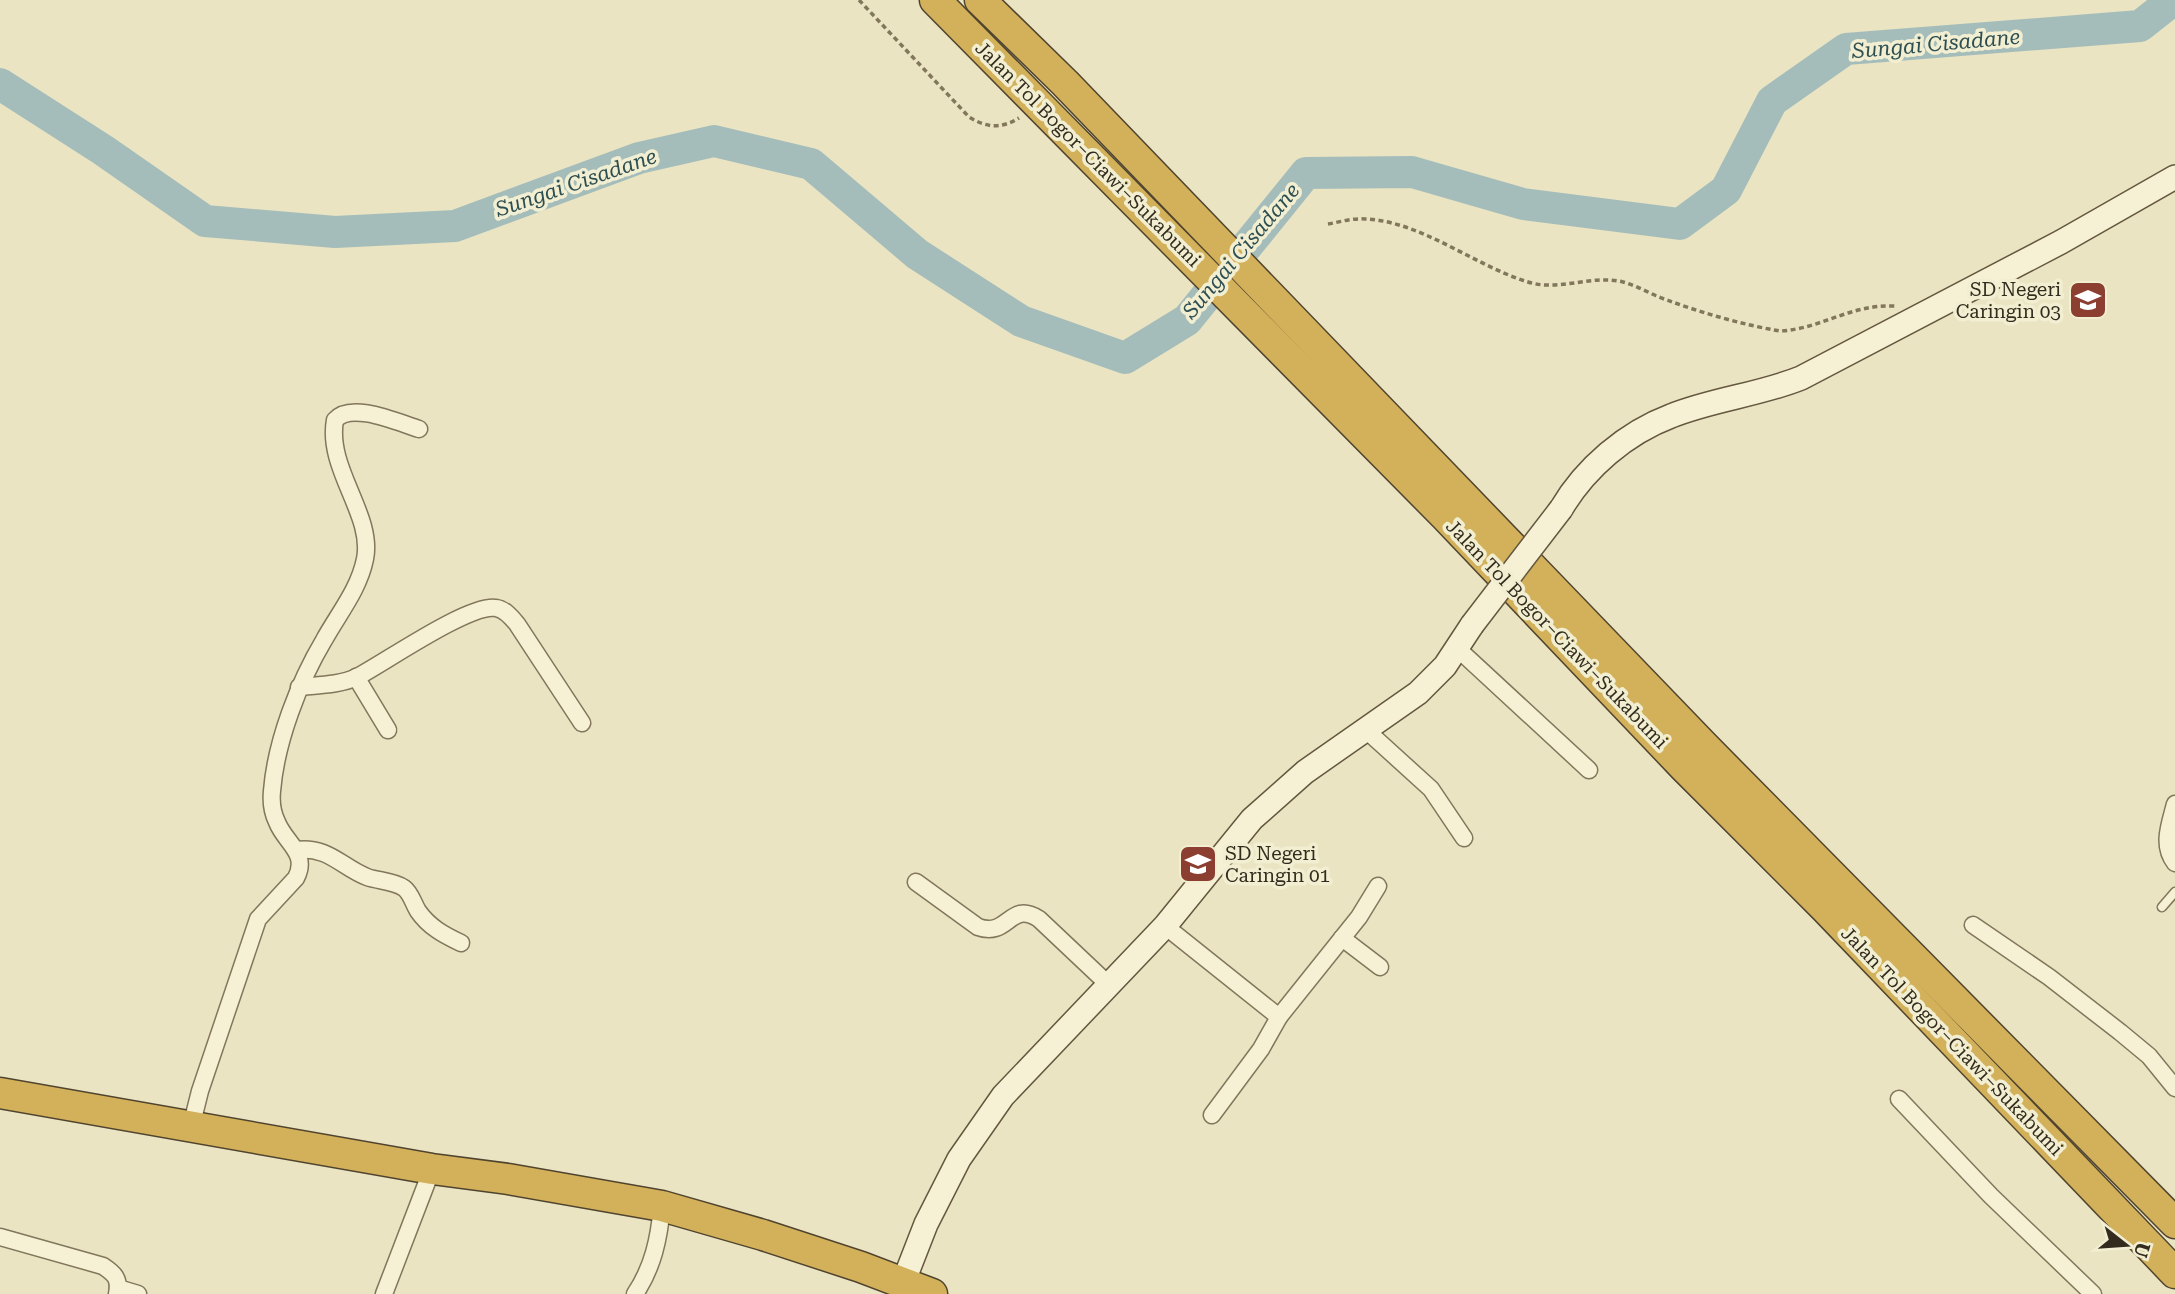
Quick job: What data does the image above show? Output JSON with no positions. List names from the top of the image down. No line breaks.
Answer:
{"streets":{"highway":["Jalan Tol Bogor–Ciawi–Sukabumi"]},"water":["Sungai Cisadane"],"places":{"school or university":["SD Negeri Caringin 03","SD Negeri Caringin 01"]},"north":"right"}
